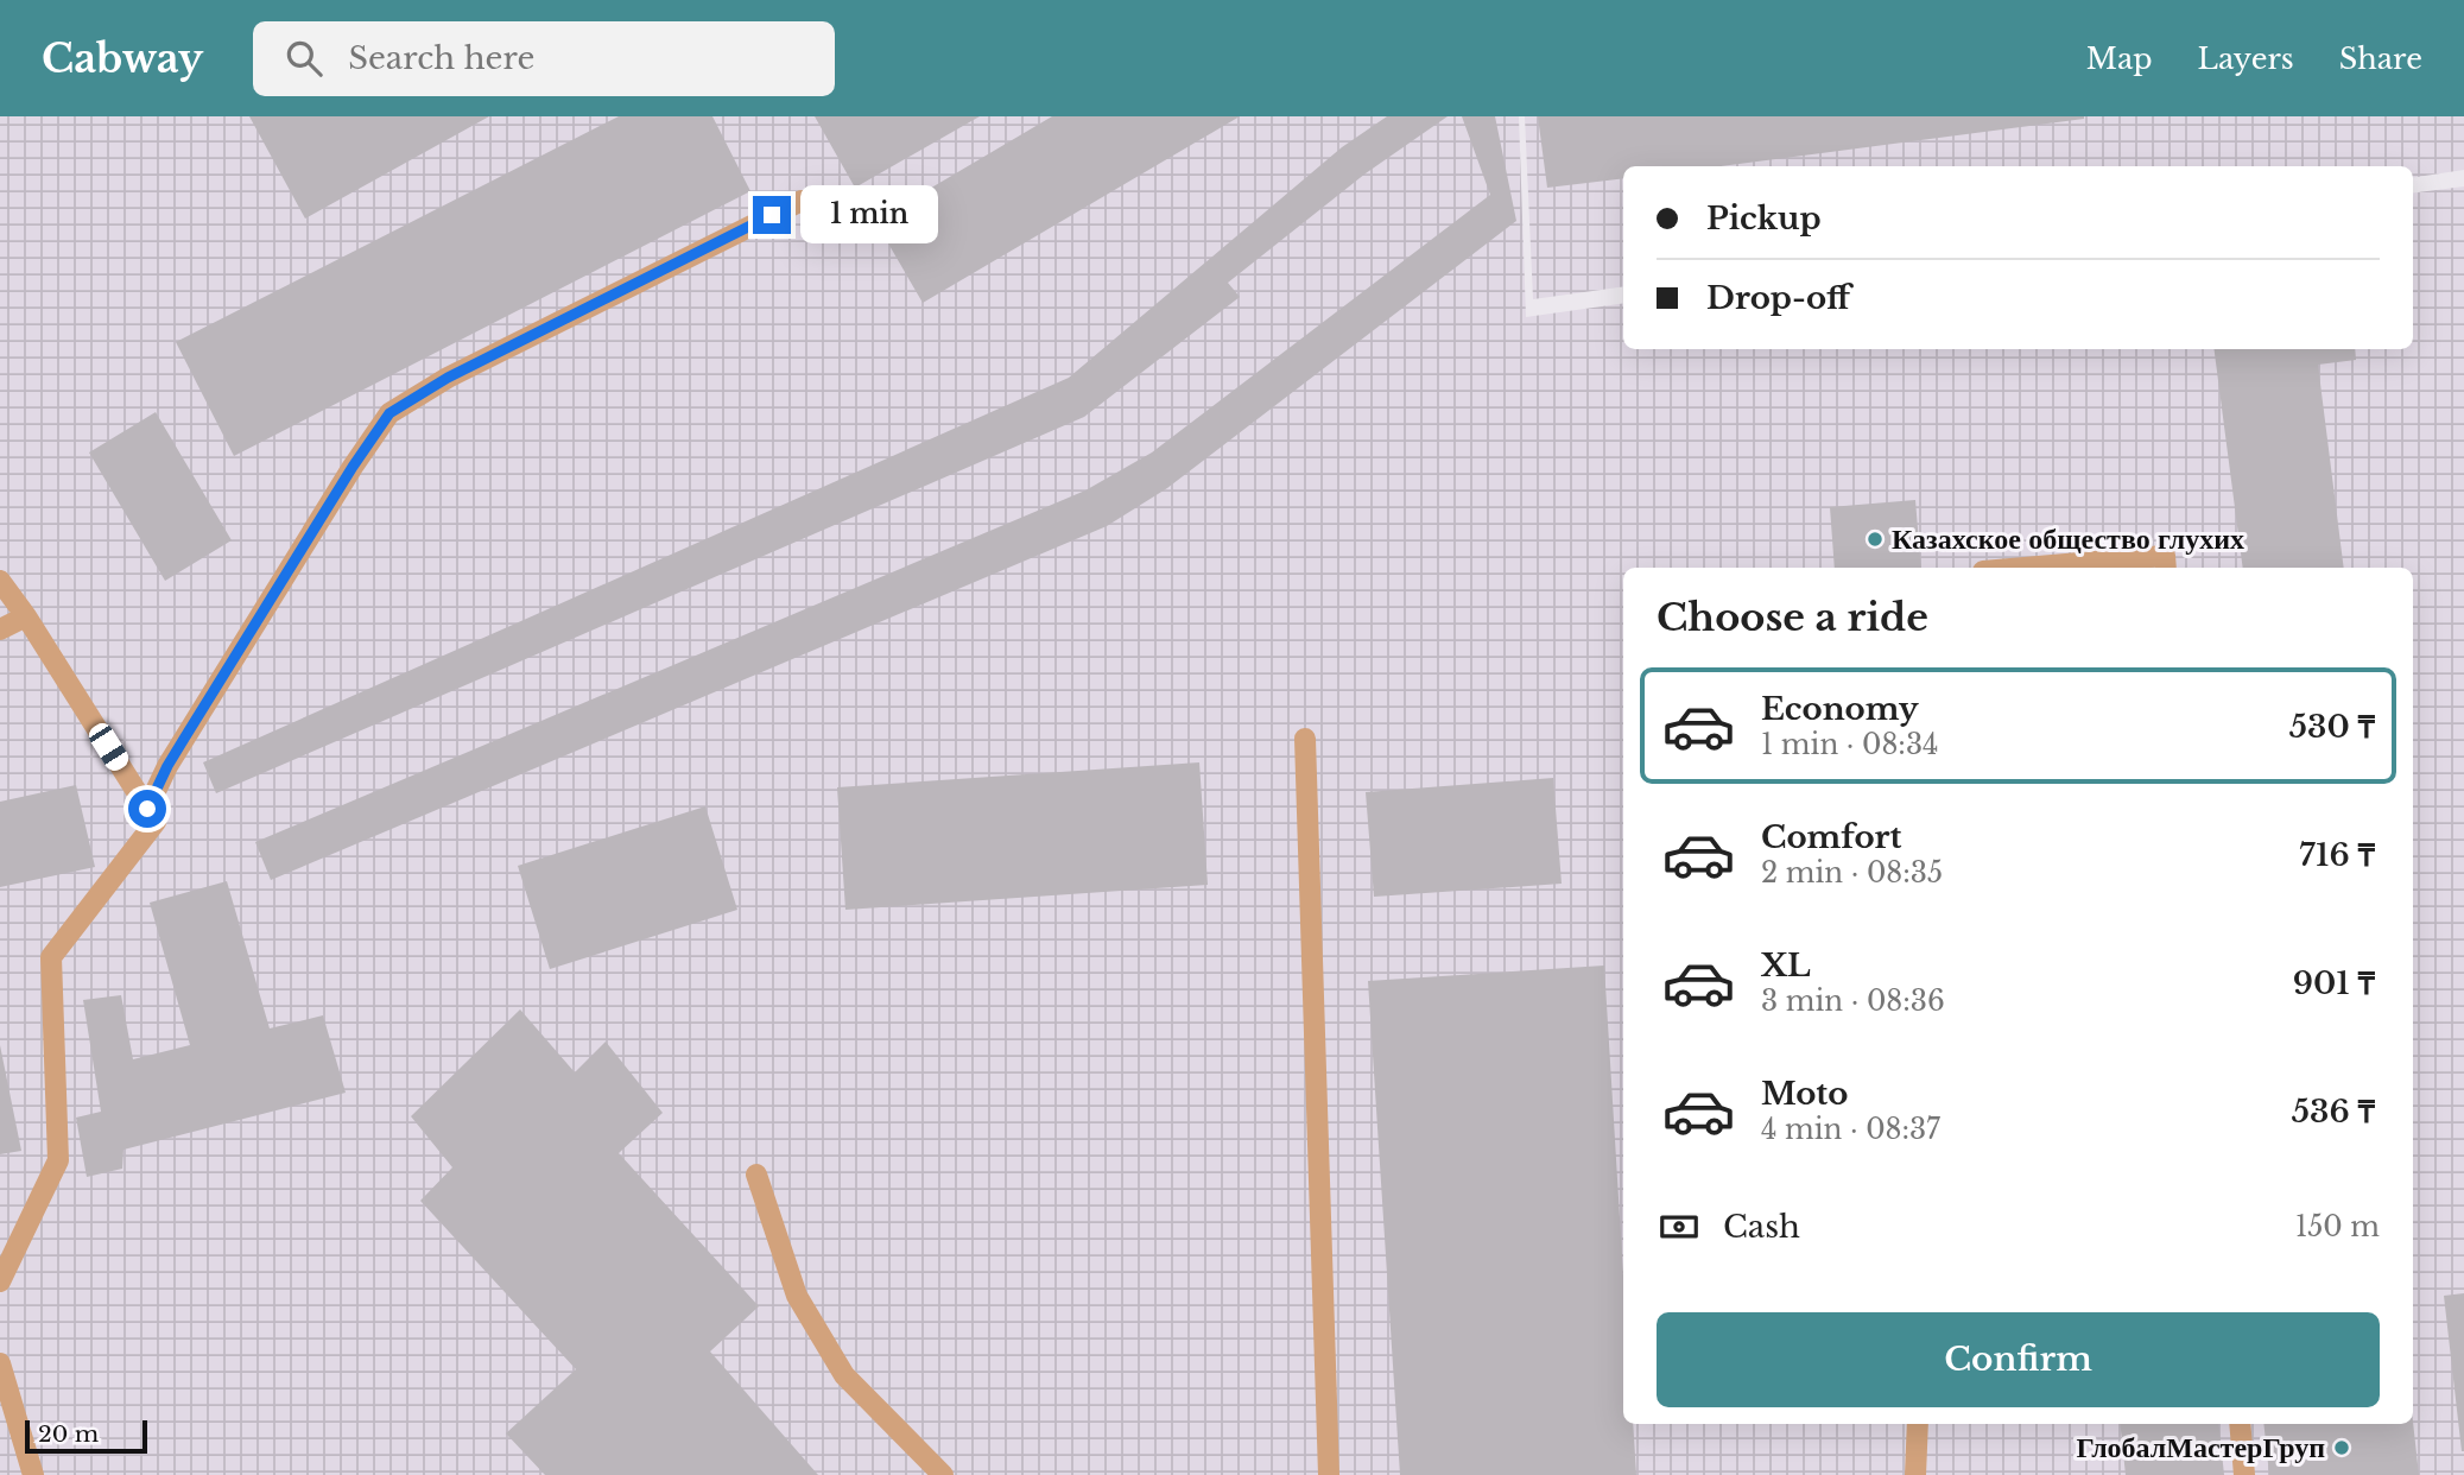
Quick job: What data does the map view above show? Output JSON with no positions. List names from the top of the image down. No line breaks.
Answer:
{"places":["Казахское общество глухих","ГлобалМастерГруп"],"scale_bar":"20 m","page":{"header":"Cabway","search":"Search here","nav":["Map","Layers","Share"],"banner":["Pickup","Drop-off"],"bubble":"1 min","heading":"Choose a ride","list":[{"name":"Economy","note":"1 min · 08:34","value":"530 ₸"},{"name":"Comfort","note":"2 min · 08:35","value":"716 ₸"},{"name":"XL","note":"3 min · 08:36","value":"901 ₸"},{"name":"Moto","note":"4 min · 08:37","value":"536 ₸"}],"pay":["Cash","150 m"],"buttons":"Confirm","scale":"20 m"}}
